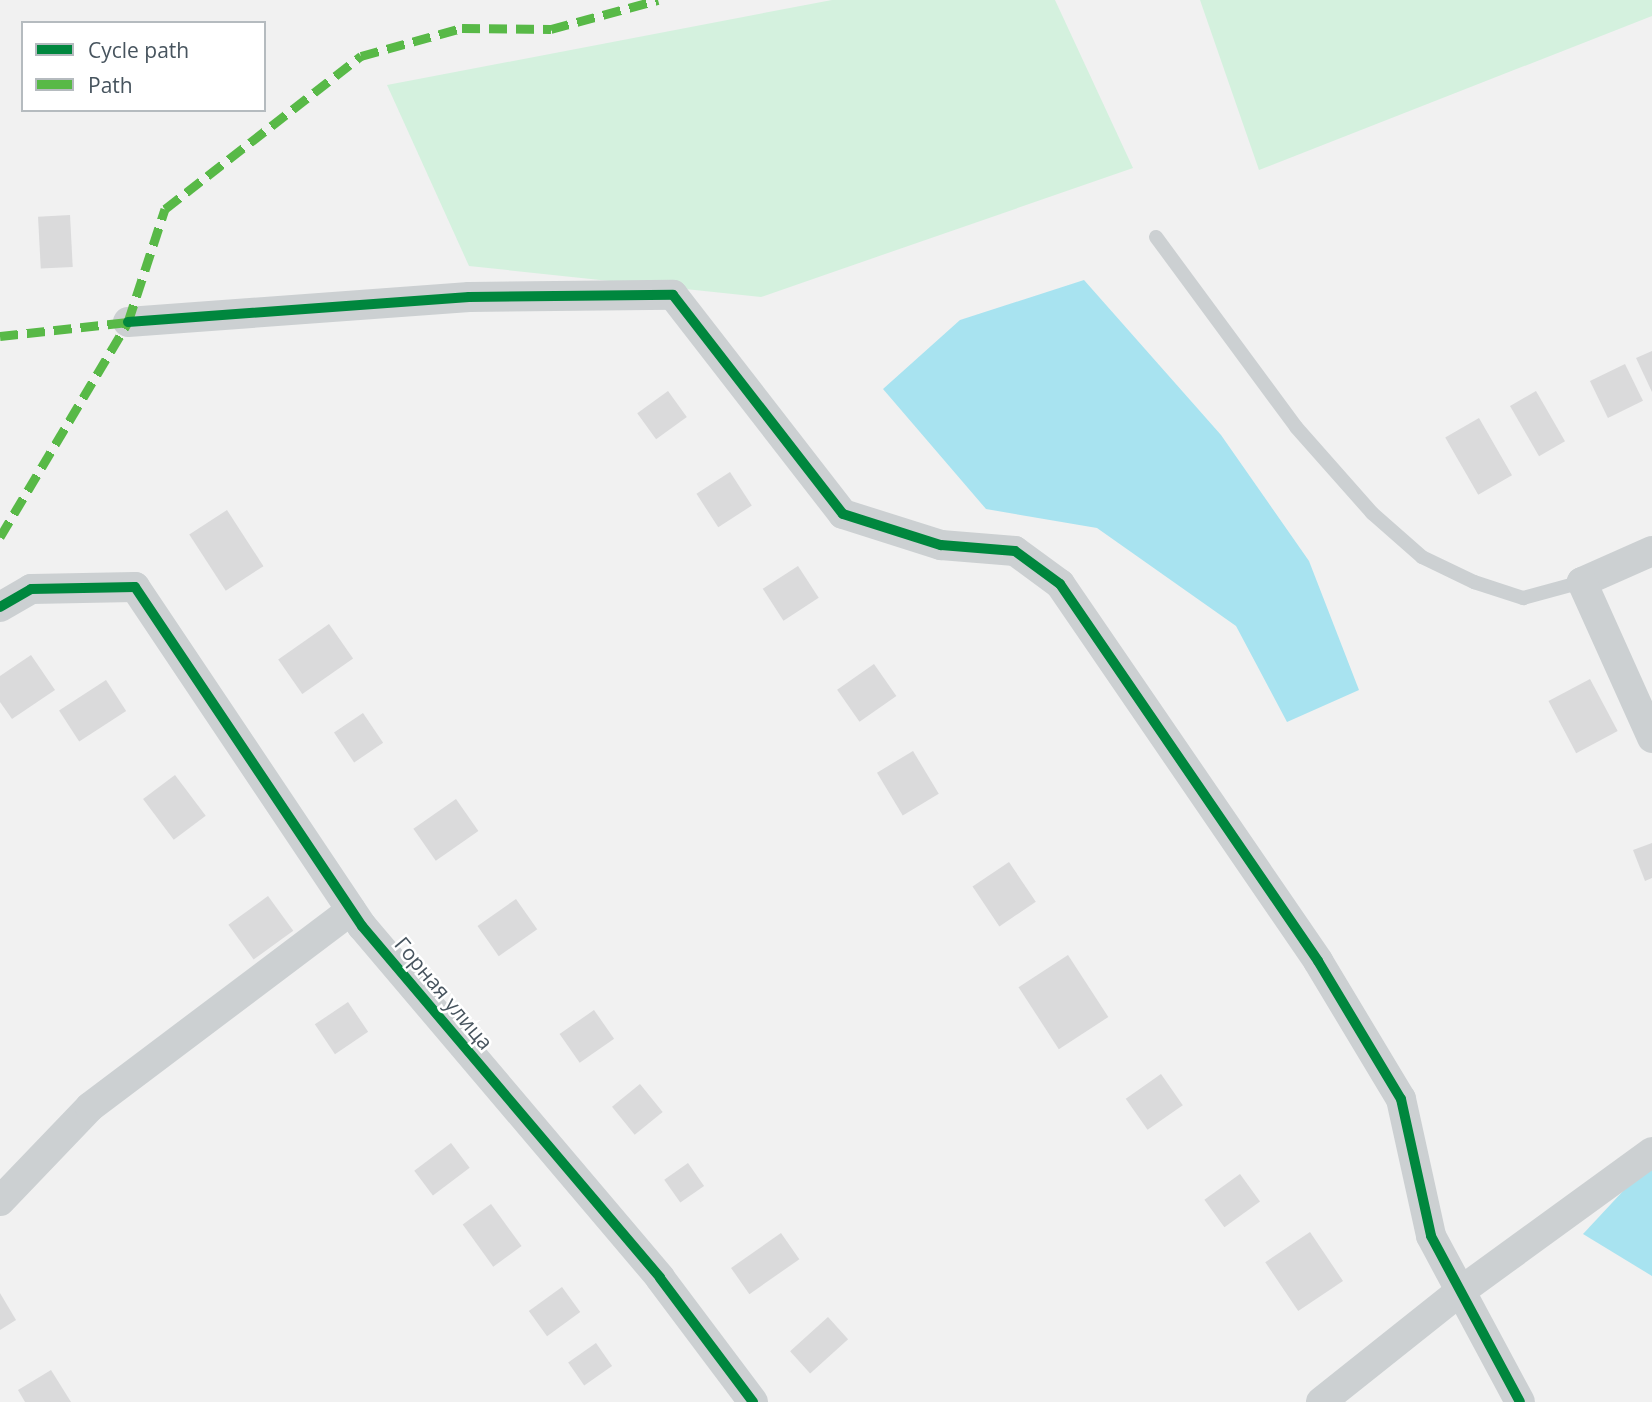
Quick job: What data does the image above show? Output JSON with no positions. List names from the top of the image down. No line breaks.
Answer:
{"streets":{"street":["Горная улица"]},"legend":["Cycle path","Path"]}
